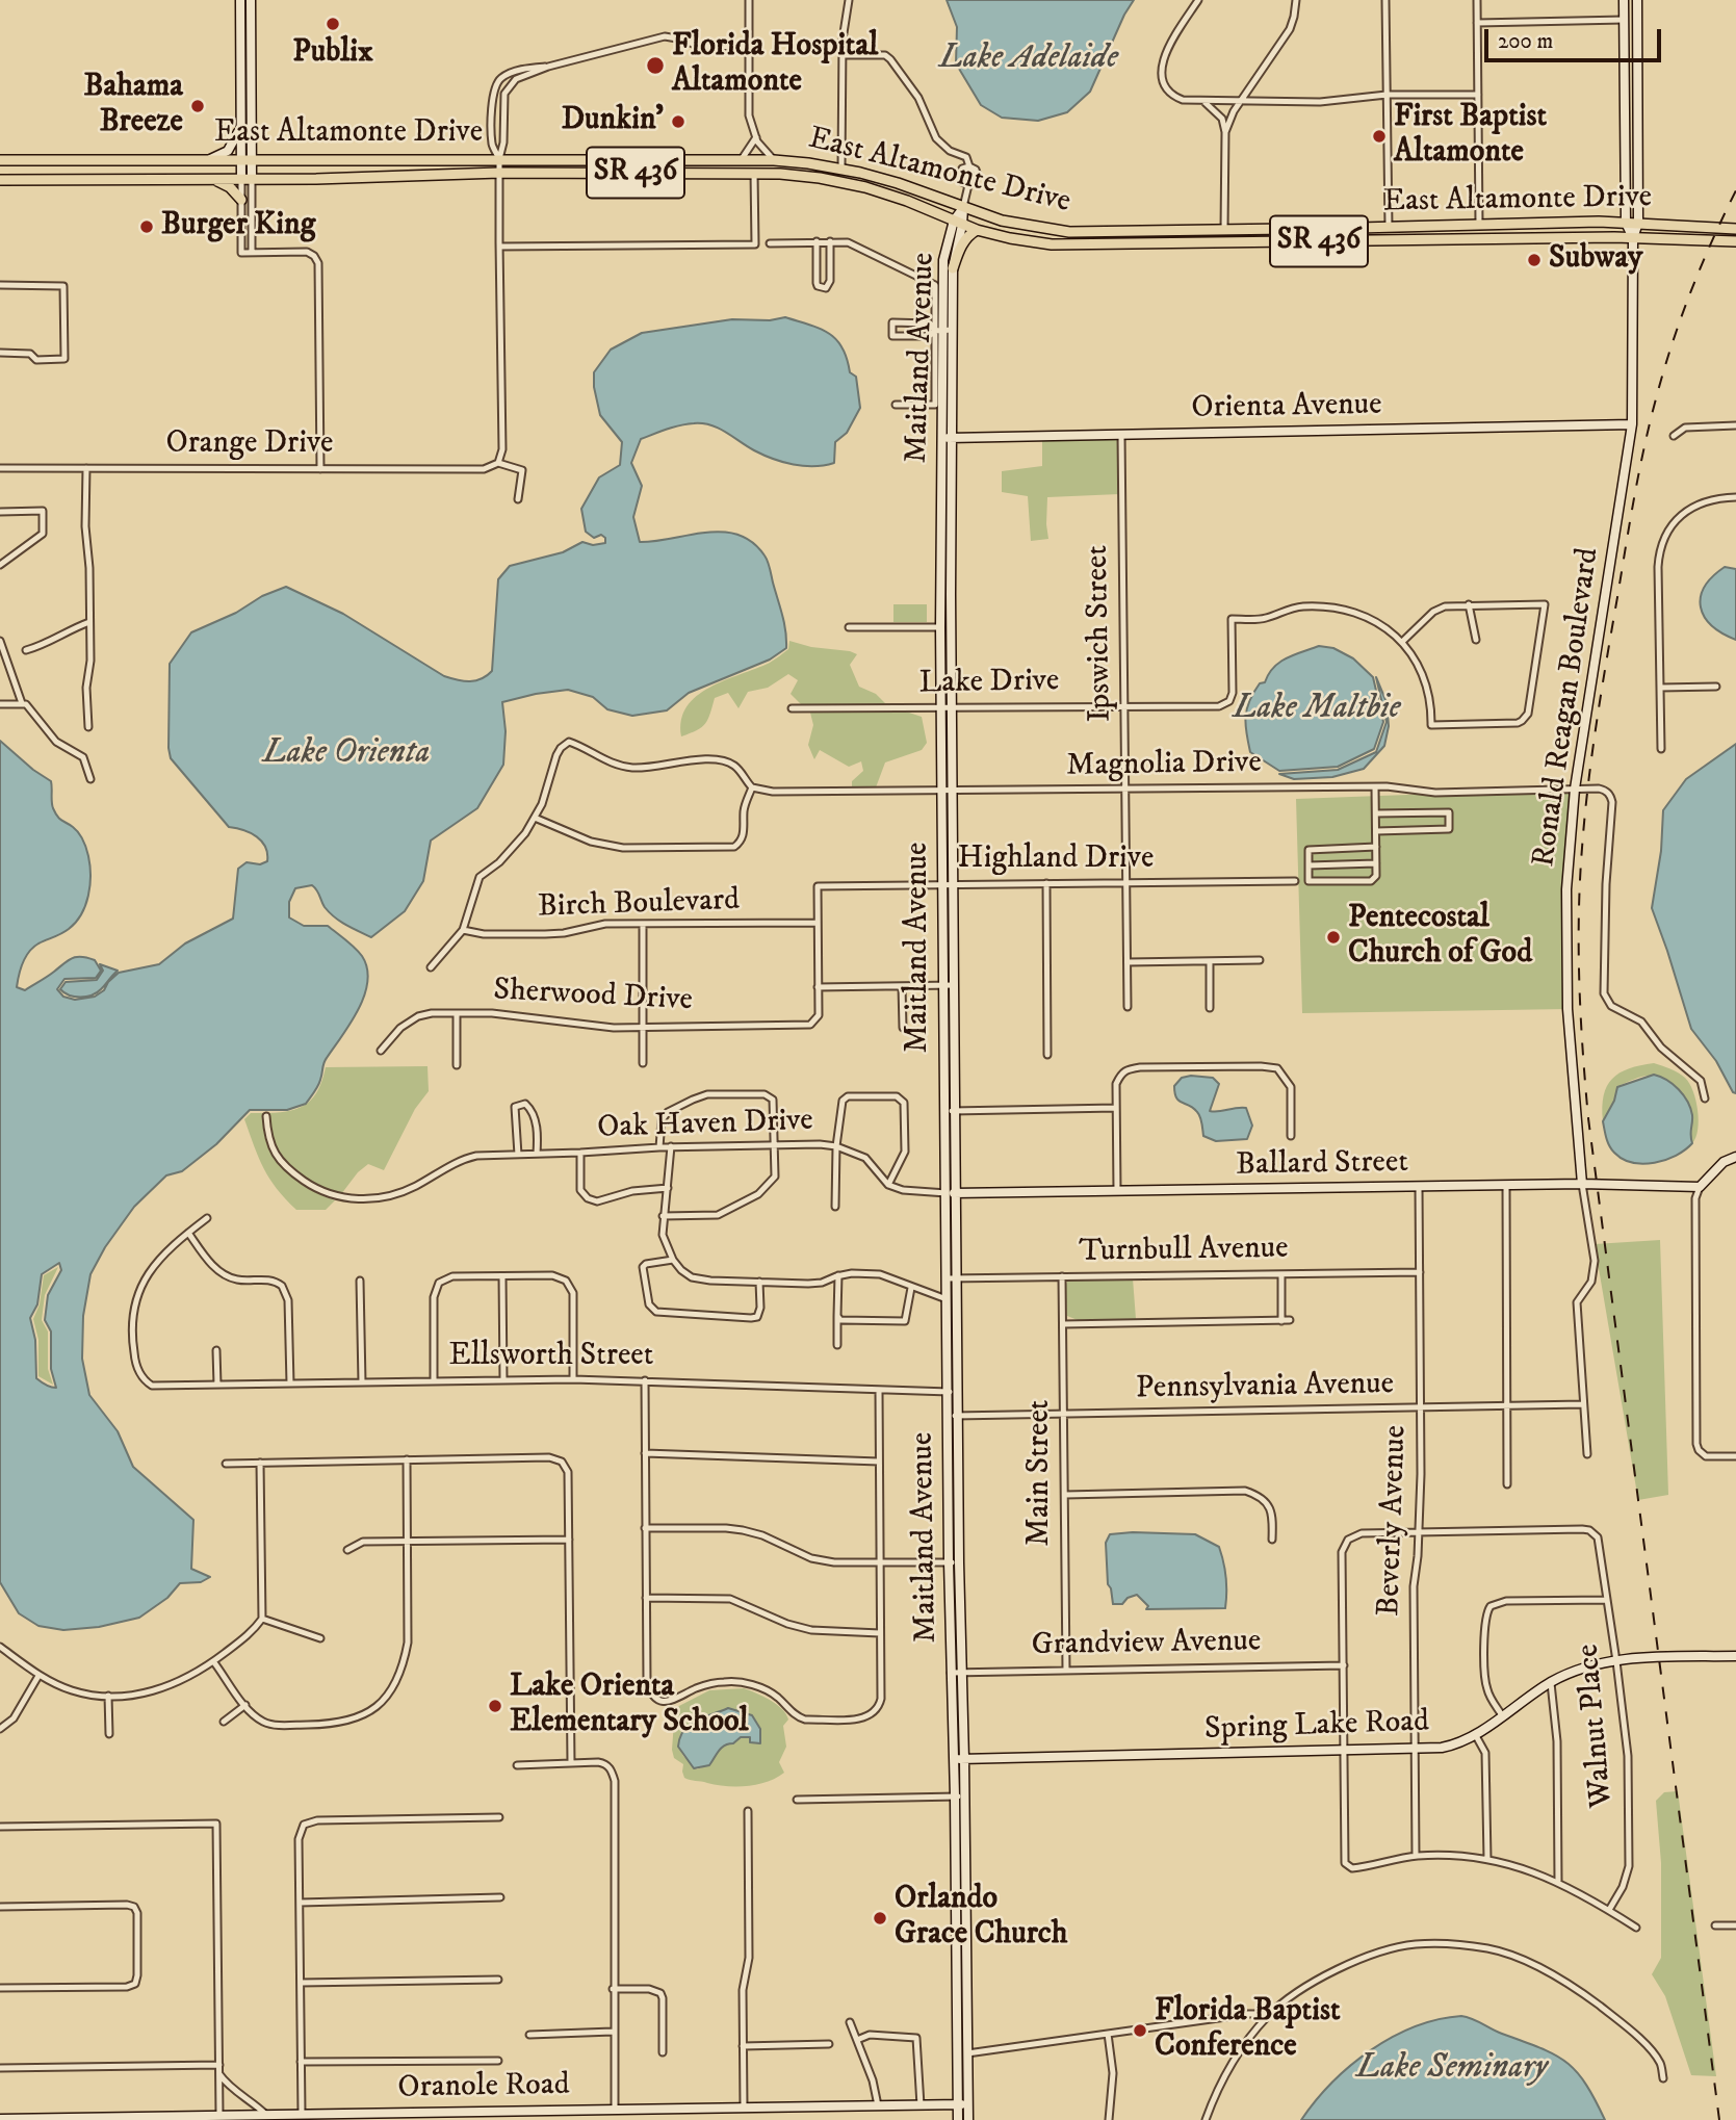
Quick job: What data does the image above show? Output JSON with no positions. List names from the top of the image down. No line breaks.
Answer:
{"streets":{"main road":["East Altamonte Drive","SR 436"],"street":["Maitland Avenue","Orienta Avenue","Orange Drive","Ipswich Street","Lake Drive","Ronald Reagan Boulevard","Magnolia Drive","Highland Drive","Birch Boulevard","Sherwood Drive","Oak Haven Drive","Ballard Street","Turnbull Avenue","Ellsworth Street","Pennsylvania Avenue","Main Street","Beverly Avenue","Grandview Avenue","Walnut Place","Spring Lake Road","Oranole Road"]},"crossings":[["East Altamonte Drive","SR 436"],["East Altamonte Drive","Maitland Avenue"],["East Altamonte Drive","Ronald Reagan Boulevard"],["SR 436","Maitland Avenue"],["Maitland Avenue","Orienta Avenue"],["Maitland Avenue","Lake Drive"],["Maitland Avenue","Magnolia Drive"],["Maitland Avenue","Highland Drive"],["Maitland Avenue","Ballard Street"],["Maitland Avenue","Turnbull Avenue"],["Maitland Avenue","Ellsworth Street"],["Maitland Avenue","Pennsylvania Avenue"],["Maitland Avenue","Grandview Avenue"],["Maitland Avenue","Spring Lake Road"],["Maitland Avenue","Oranole Road"],["Orienta Avenue","Ipswich Street"],["Orienta Avenue","Ronald Reagan Boulevard"],["Ipswich Street","Lake Drive"],["Ipswich Street","Magnolia Drive"],["Ipswich Street","Highland Drive"],["Ronald Reagan Boulevard","Magnolia Drive"],["Ronald Reagan Boulevard","Ballard Street"],["Highland Drive","Birch Boulevard"],["Ballard Street","Beverly Avenue"],["Turnbull Avenue","Main Street"],["Turnbull Avenue","Beverly Avenue"],["Pennsylvania Avenue","Main Street"],["Pennsylvania Avenue","Beverly Avenue"],["Main Street","Grandview Avenue"],["Beverly Avenue","Walnut Place"],["Beverly Avenue","Spring Lake Road"],["Walnut Place","Spring Lake Road"]],"water":["Lake Adelaide","Lake Maltbie","Lake Orienta","Lake Seminary"],"places":["Publix","Florida Hospital Altamonte","Bahama Breeze","Dunkin'","First Baptist Altamonte","Burger King","Subway","Pentecostal Church of God","Lake Orienta Elementary School","Orlando Grace Church","Florida Baptist Conference"],"scale_bar":"200 m"}
